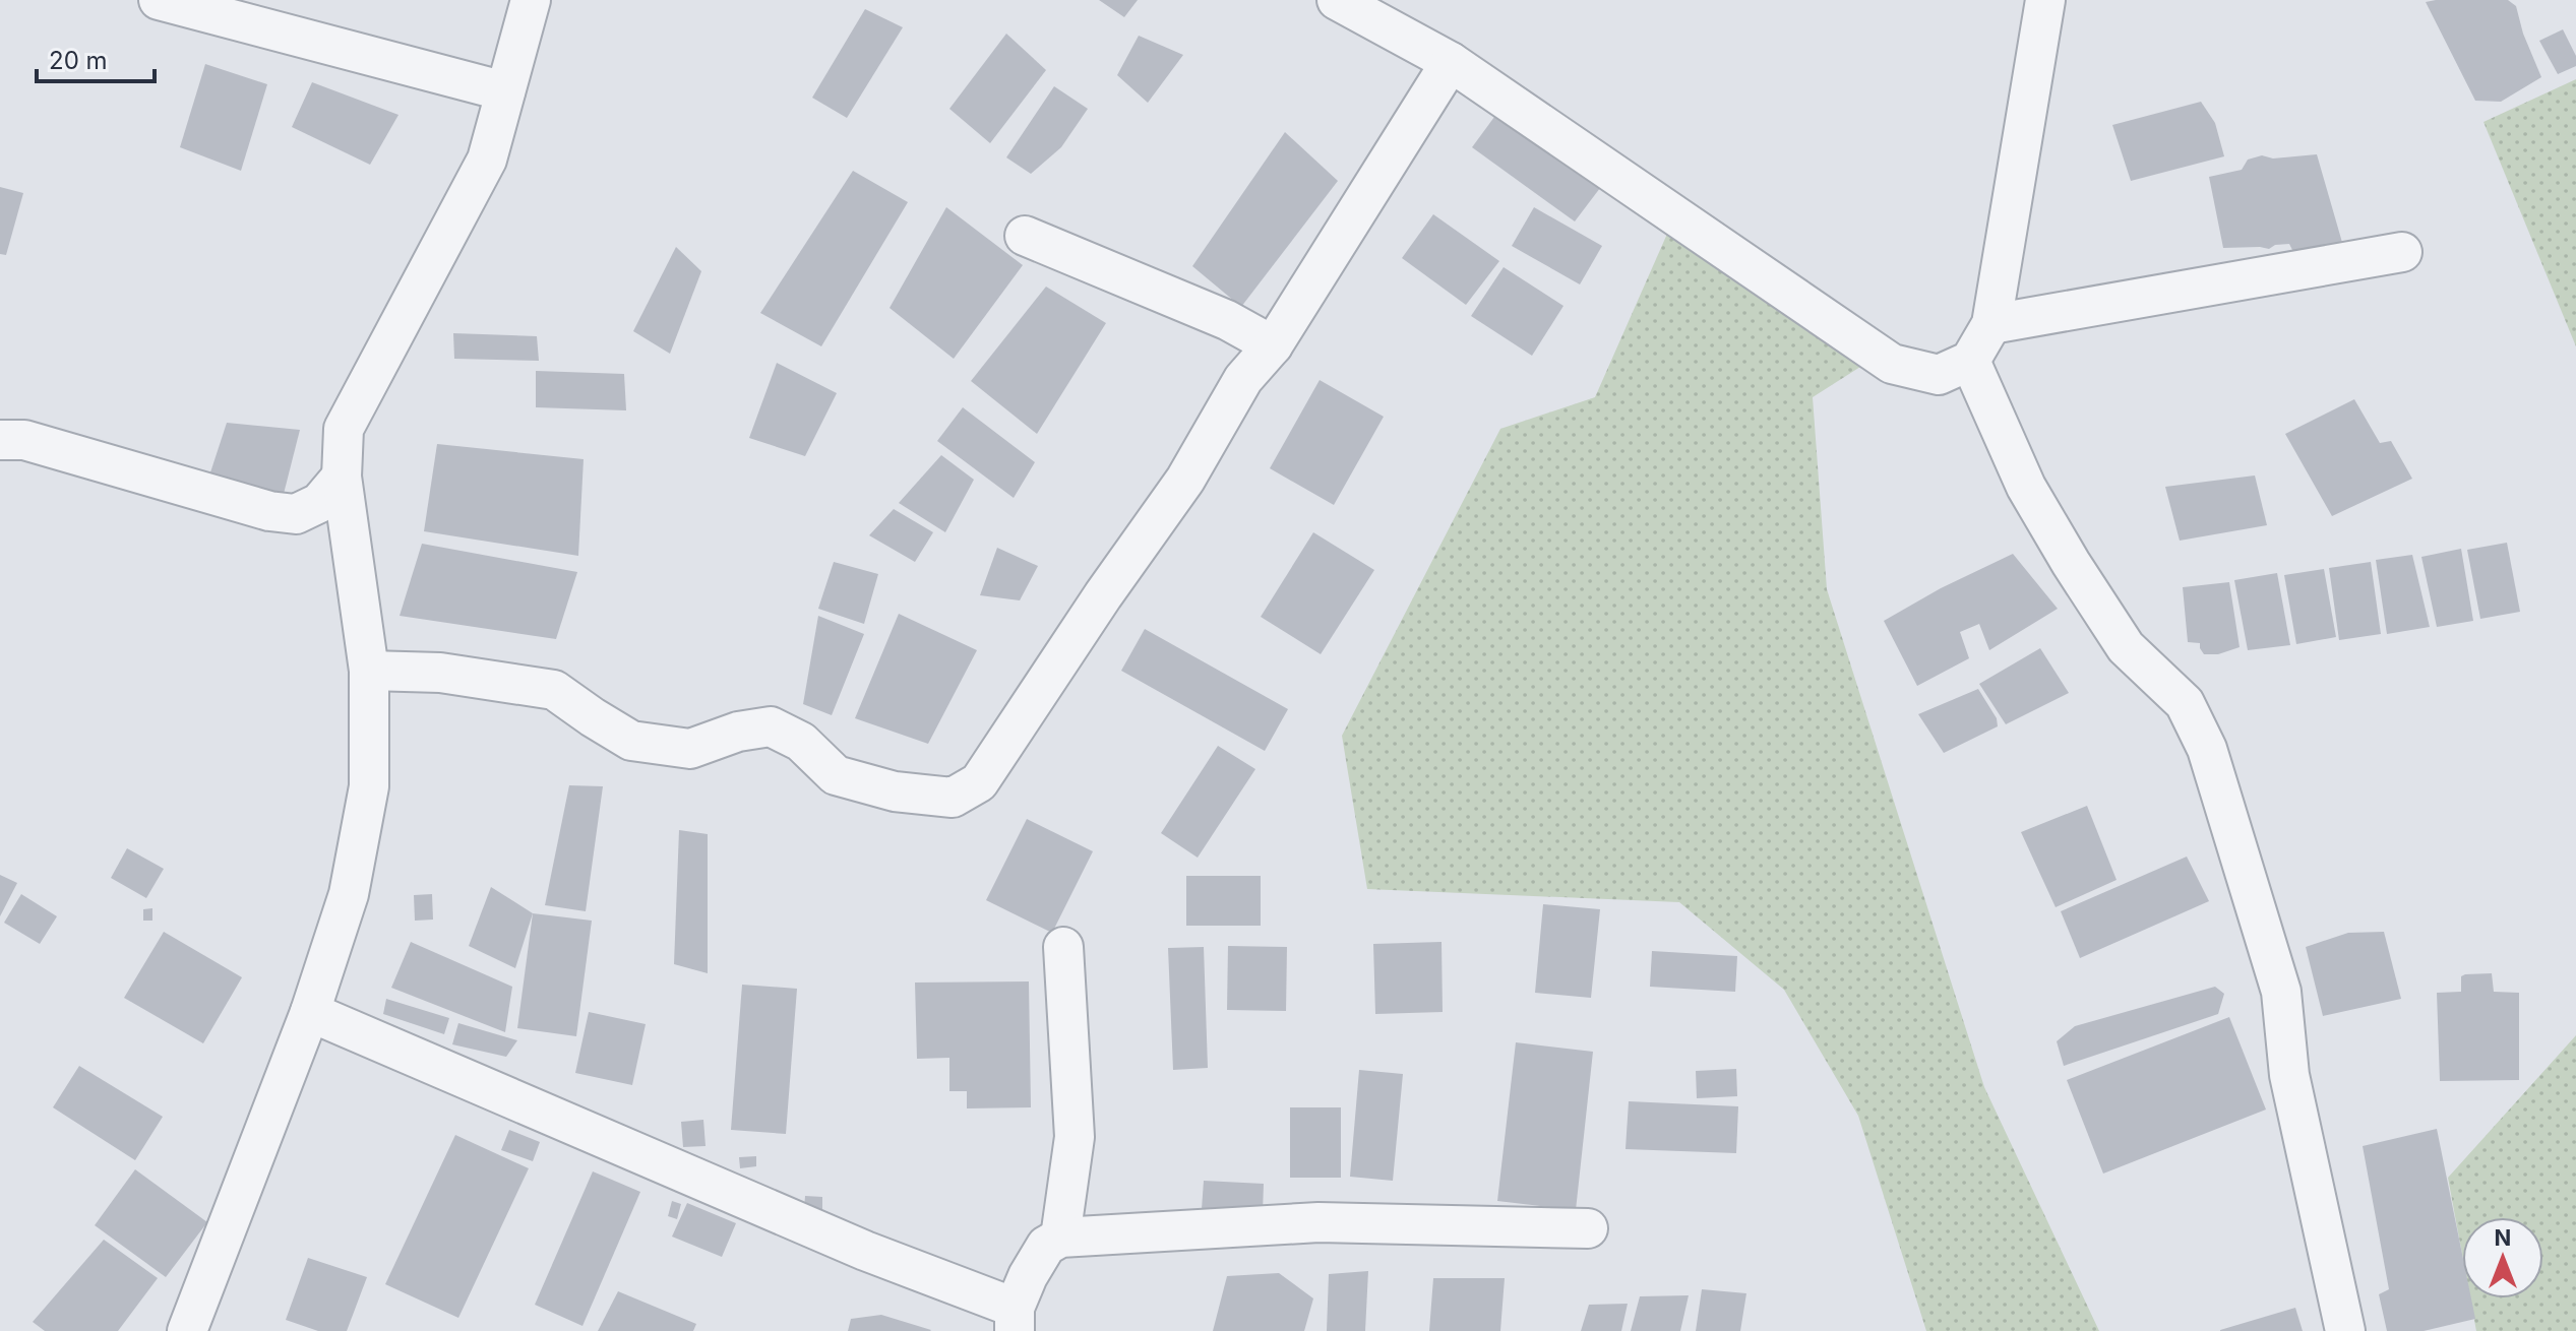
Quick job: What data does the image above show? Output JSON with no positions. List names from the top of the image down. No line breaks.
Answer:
{"scale_bar":"20 m","north":"top"}
